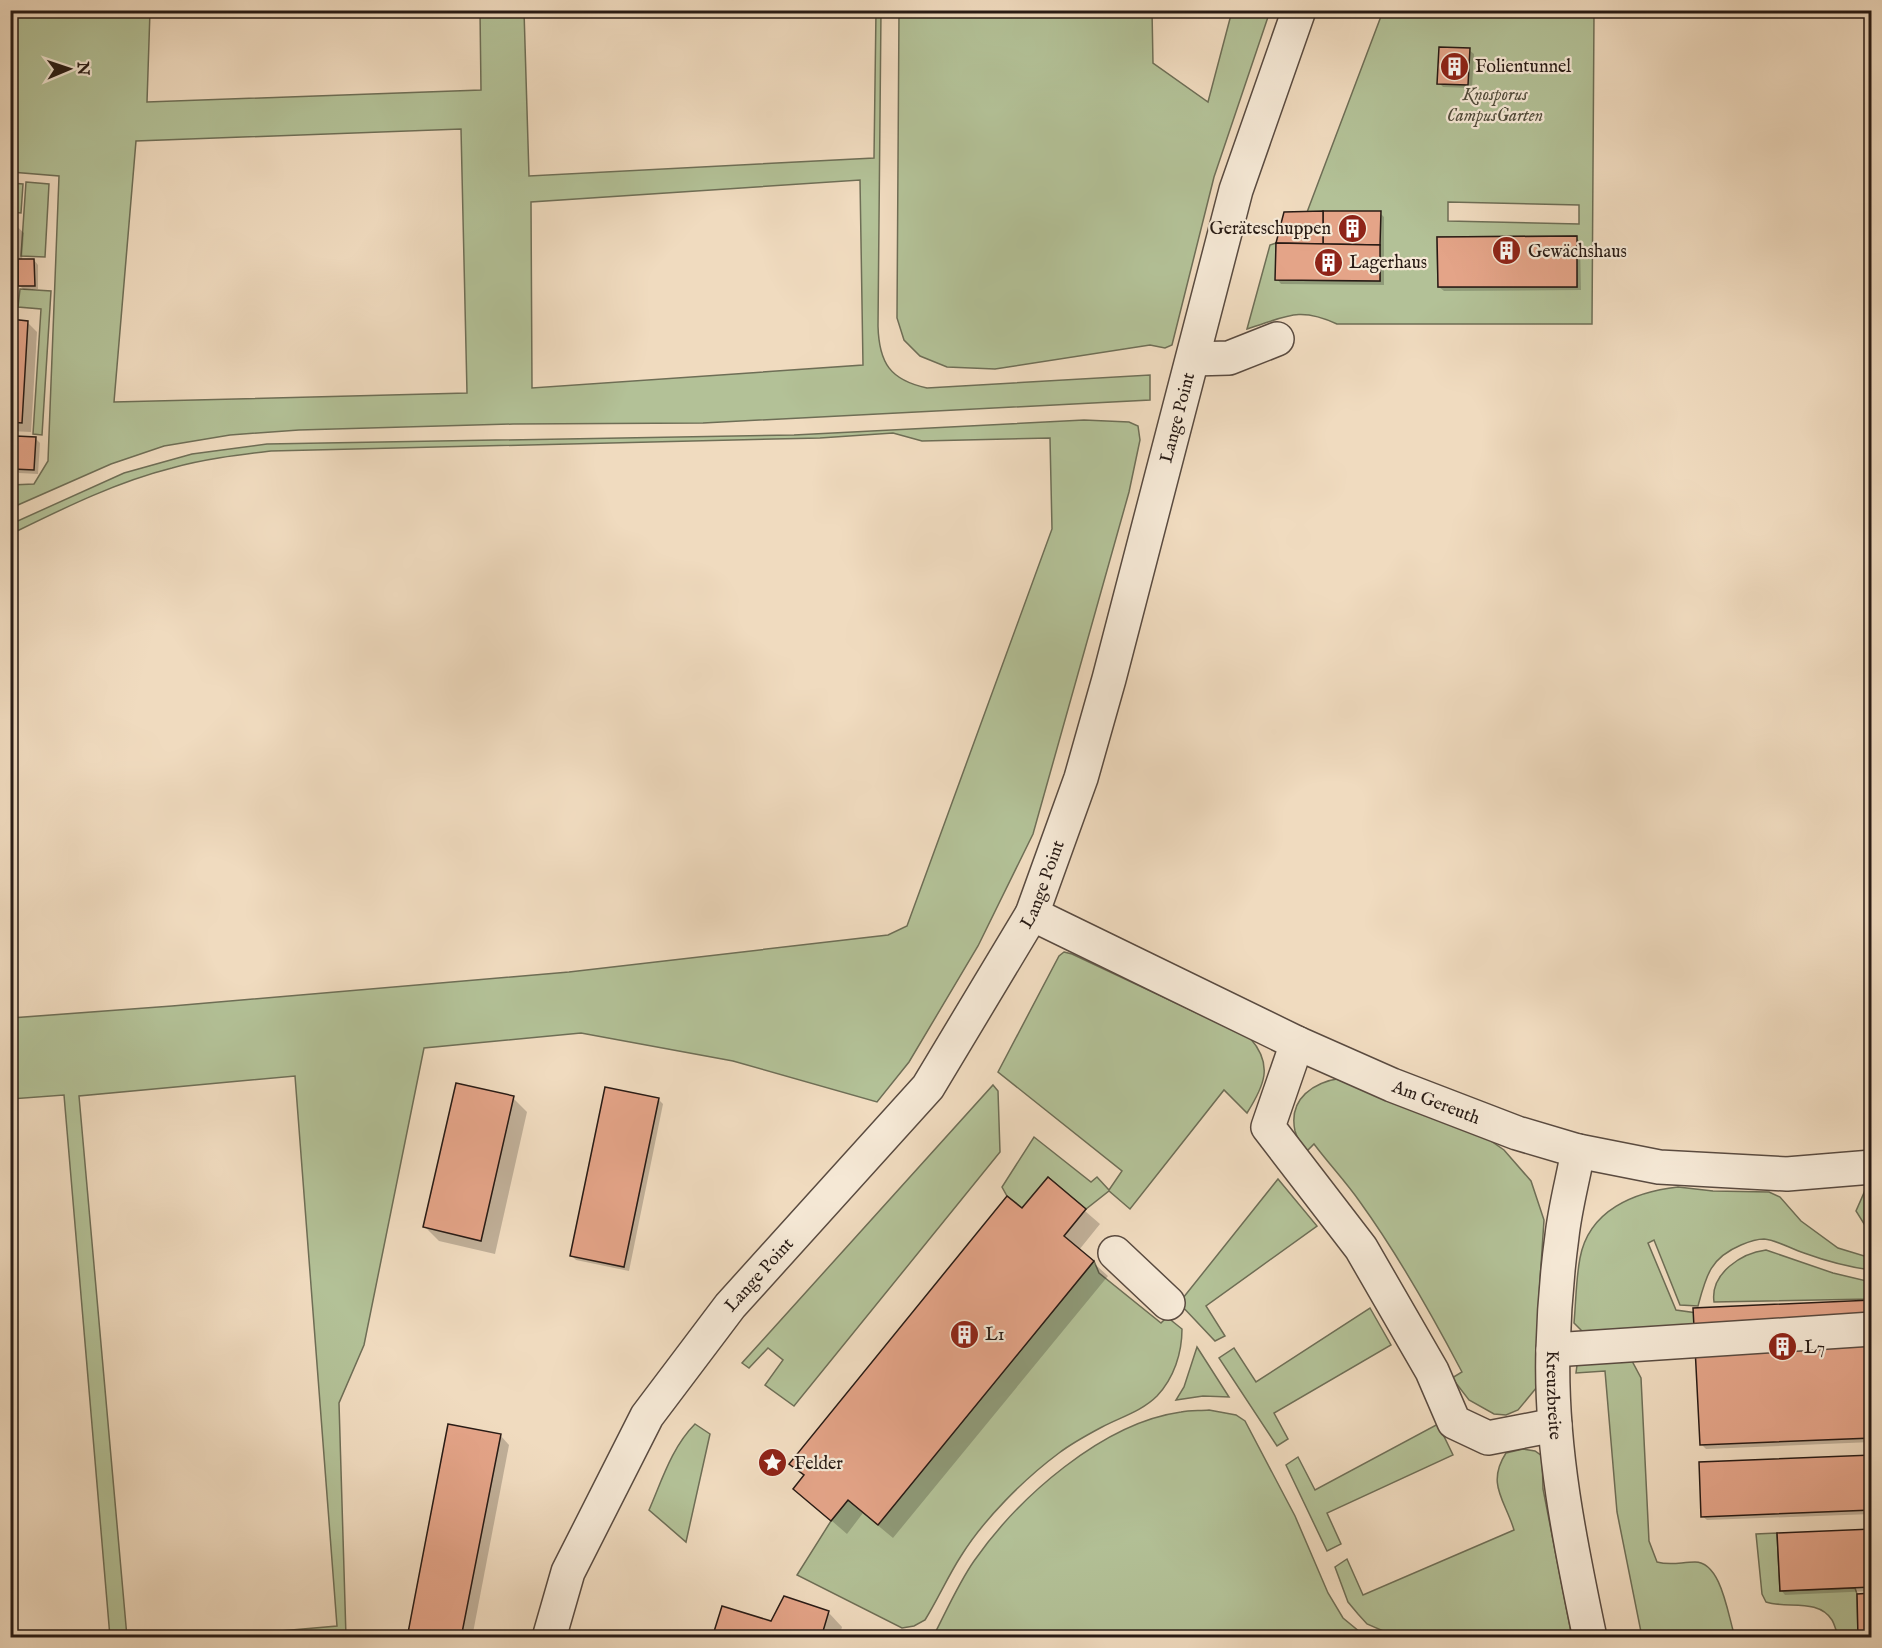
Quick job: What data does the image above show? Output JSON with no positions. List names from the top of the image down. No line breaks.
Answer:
{"streets":{"street":["Lange Point","Am Gereuth","Kreuzbreite"]},"crossings":[["Lange Point","Am Gereuth"],["Am Gereuth","Kreuzbreite"]],"parks":["Knosporus CampusGarten"],"places":{"building":["Folientunnel","Geräteschuppen","Gewächshaus","Lagerhaus","L1","L7"],"place":["Felder"]},"north":"right"}
